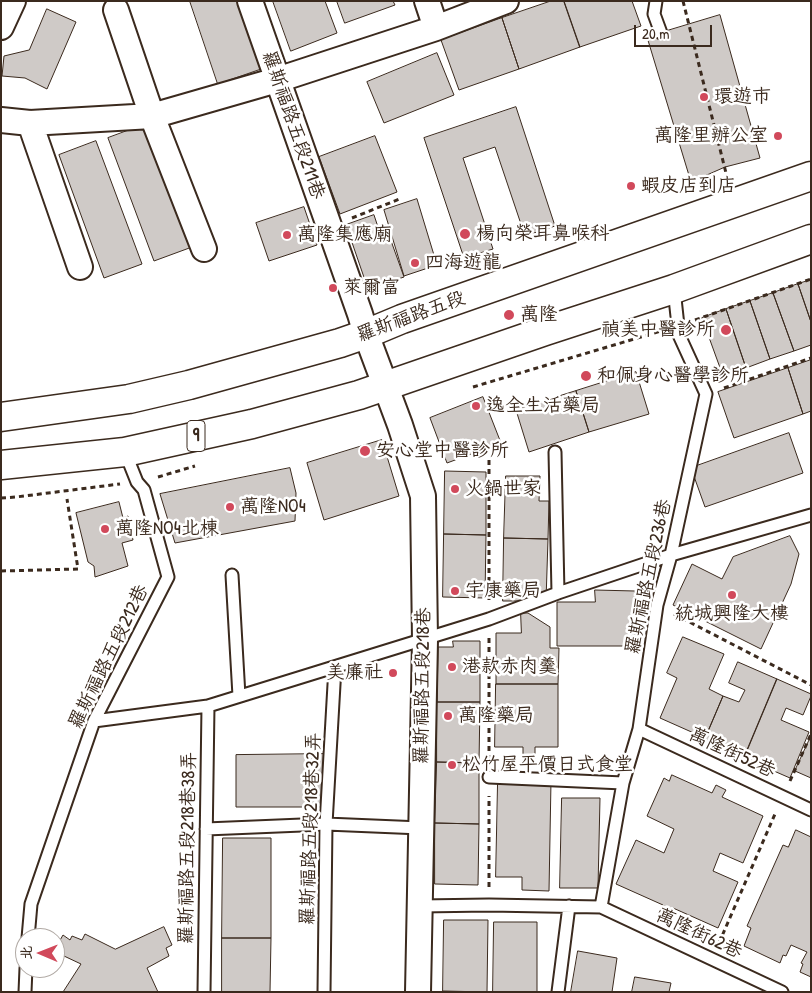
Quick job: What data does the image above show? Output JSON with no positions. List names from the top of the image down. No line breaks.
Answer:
{"streets":{"main road":["羅斯福路五段","9"],"street":["羅斯福路五段211巷","羅斯福路五段218巷"],"lane":["羅斯福路五段236巷","羅斯福路五段212巷","萬隆街52巷","羅斯福路五段218巷32弄","羅斯福路五段218巷38弄","萬隆街62巷"]},"crossings":[["羅斯福路五段211巷","羅斯福路五段"],["羅斯福路五段211巷","羅斯福路五段218巷"],["羅斯福路五段","羅斯福路五段218巷"],["9","羅斯福路五段212巷"],["9","羅斯福路五段218巷"],["羅斯福路五段236巷","萬隆街52巷"],["羅斯福路五段236巷","萬隆街62巷"]],"places":["環遊市","萬隆里辦公室","蝦皮店到店","楊向榮耳鼻喉科","萬隆集應廟","四海遊龍","萊爾富","萬隆","禎美中醫診所","和佩身心醫學診所","逸全生活藥局","安心堂中醫診所","火鍋世家","萬隆NO4","萬隆NO4北棟","宇康藥局","統城興隆大樓","港款赤肉羹","美廉社","萬隆藥局","松竹屋平價日式食堂"],"scale_bar":"20 m","north":"left"}
